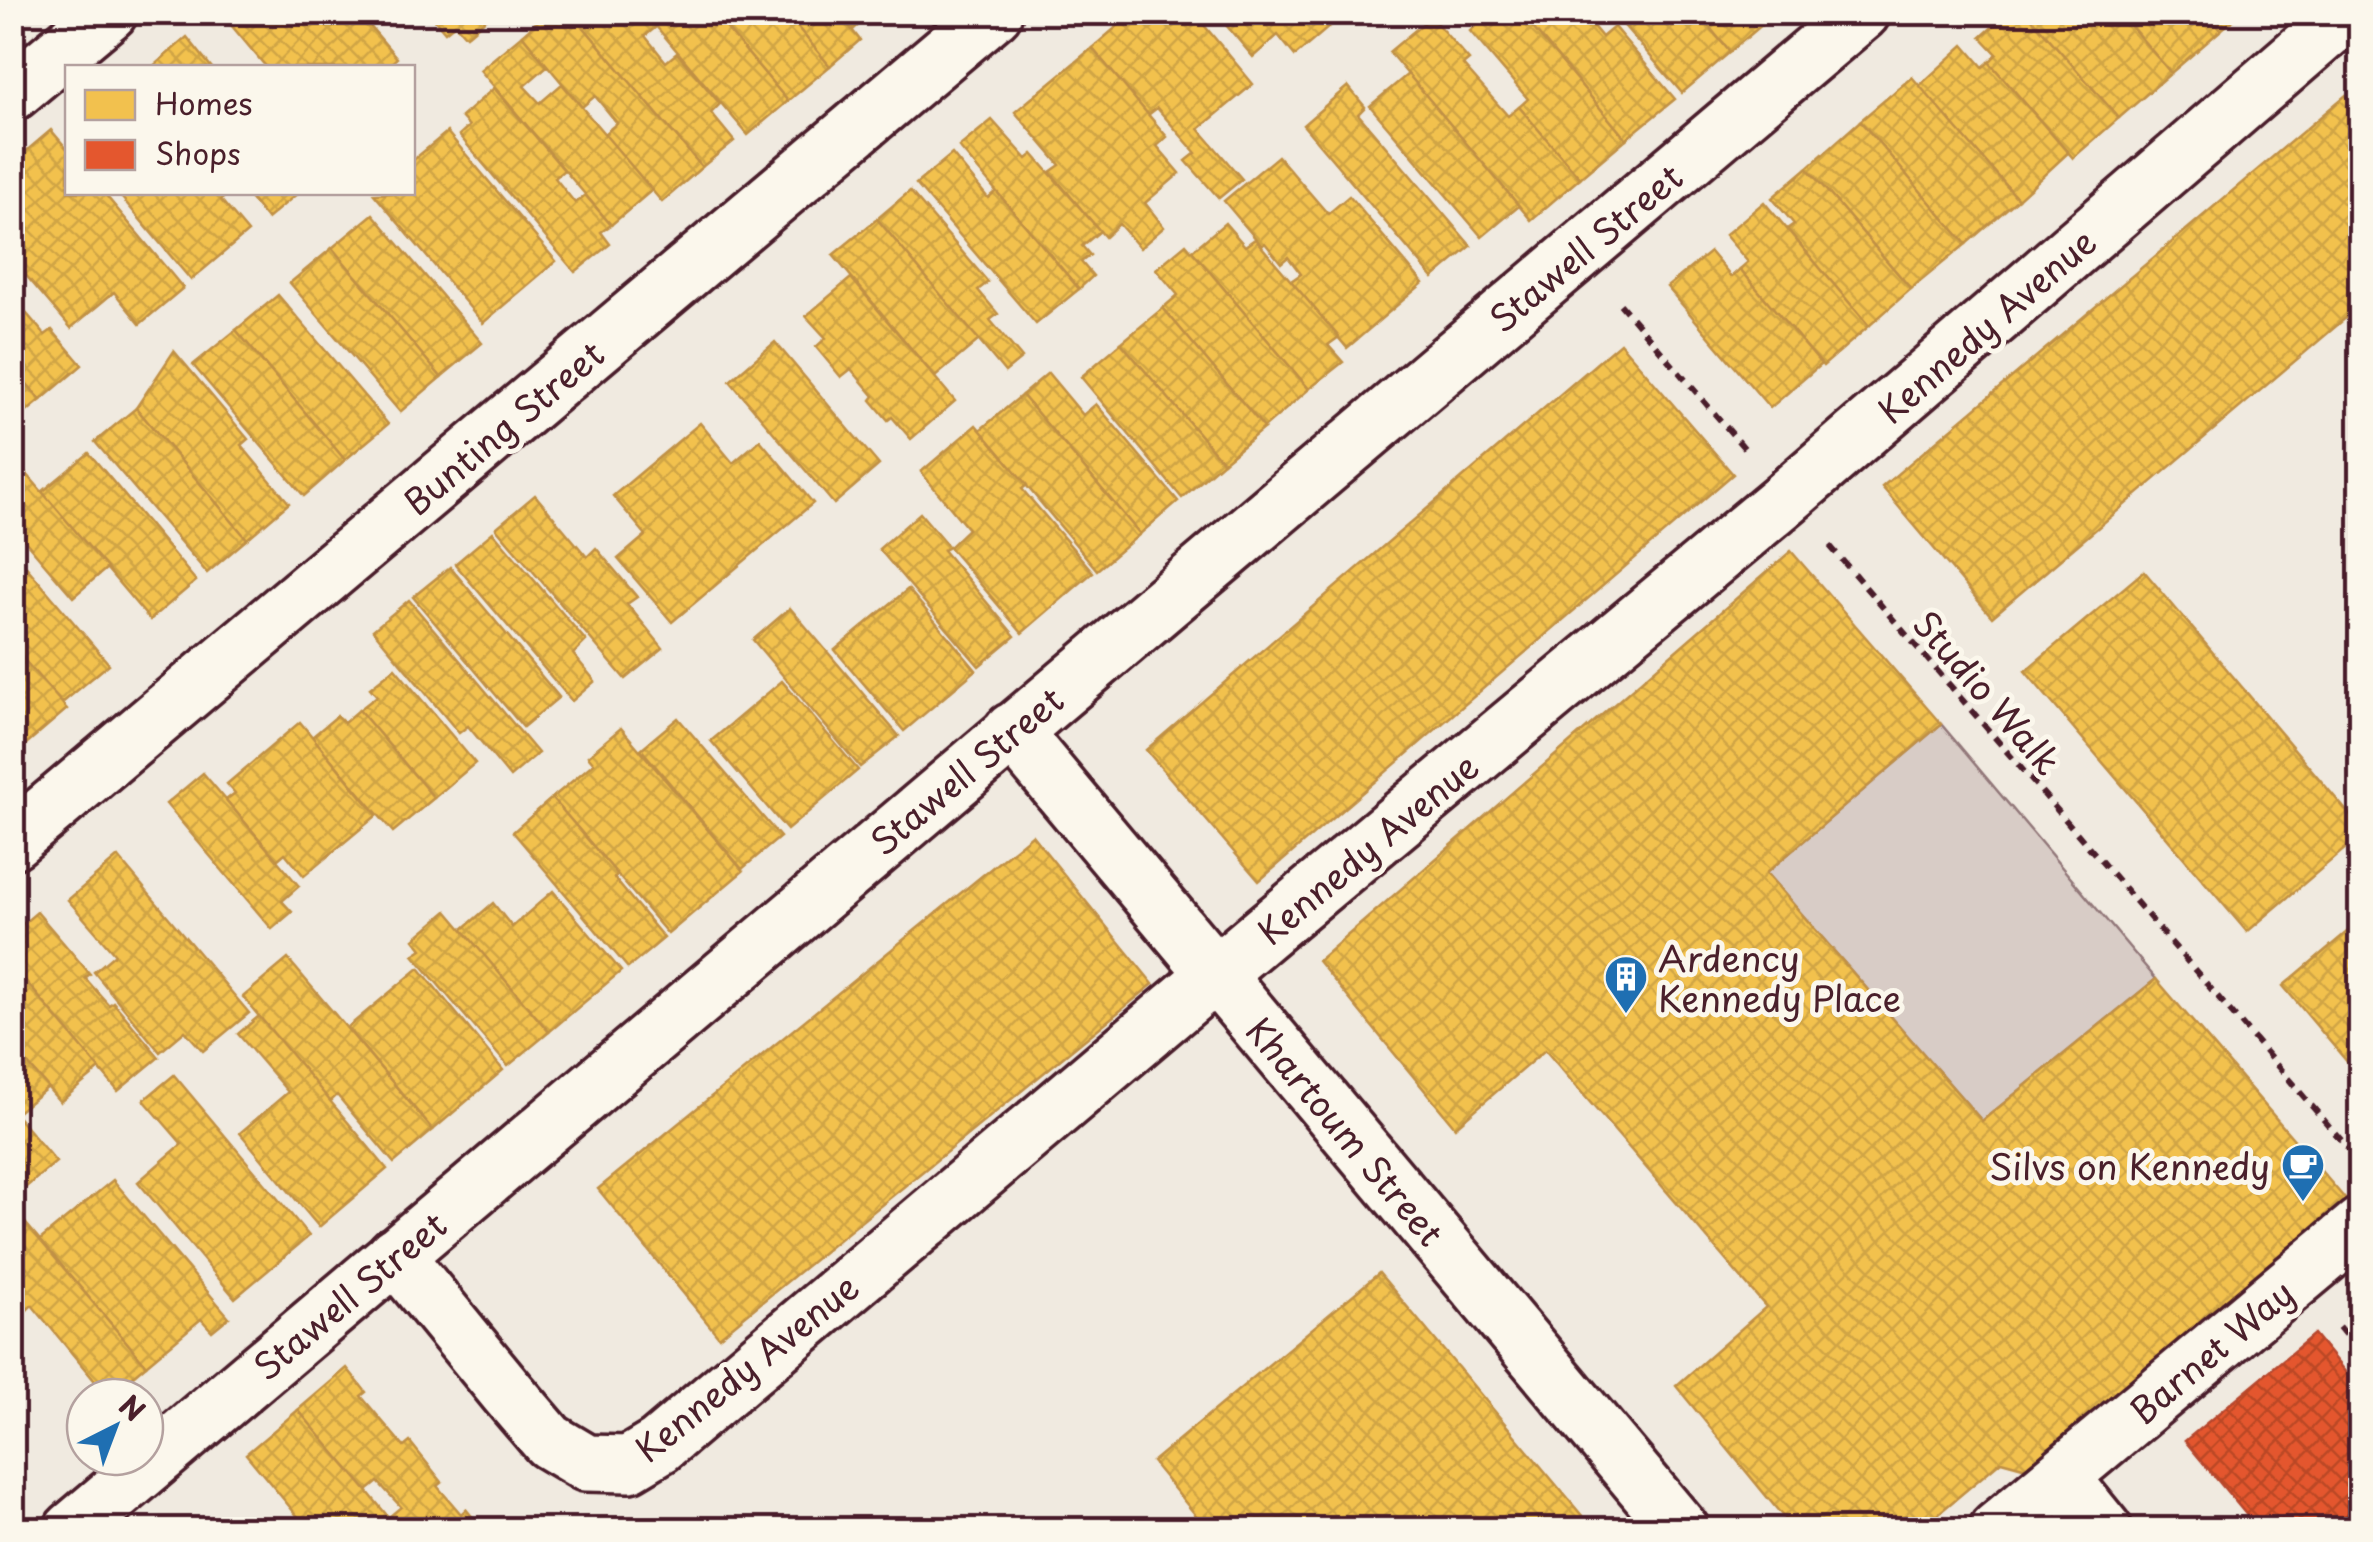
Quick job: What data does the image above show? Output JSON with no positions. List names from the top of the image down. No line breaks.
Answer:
{"streets":{"street":["Stawell Street","Kennedy Avenue","Bunting Street","Khartoum Street","Barnet Way"],"path":["Studio Walk"]},"crossings":[["Stawell Street","Kennedy Avenue"],["Stawell Street","Studio Walk"],["Stawell Street","Khartoum Street"],["Kennedy Avenue","Studio Walk"],["Kennedy Avenue","Khartoum Street"]],"places":{"building":["Ardency Kennedy Place"],"cafe":["Silvs on Kennedy"]},"legend":["Homes","Shops"],"north":"top right"}
